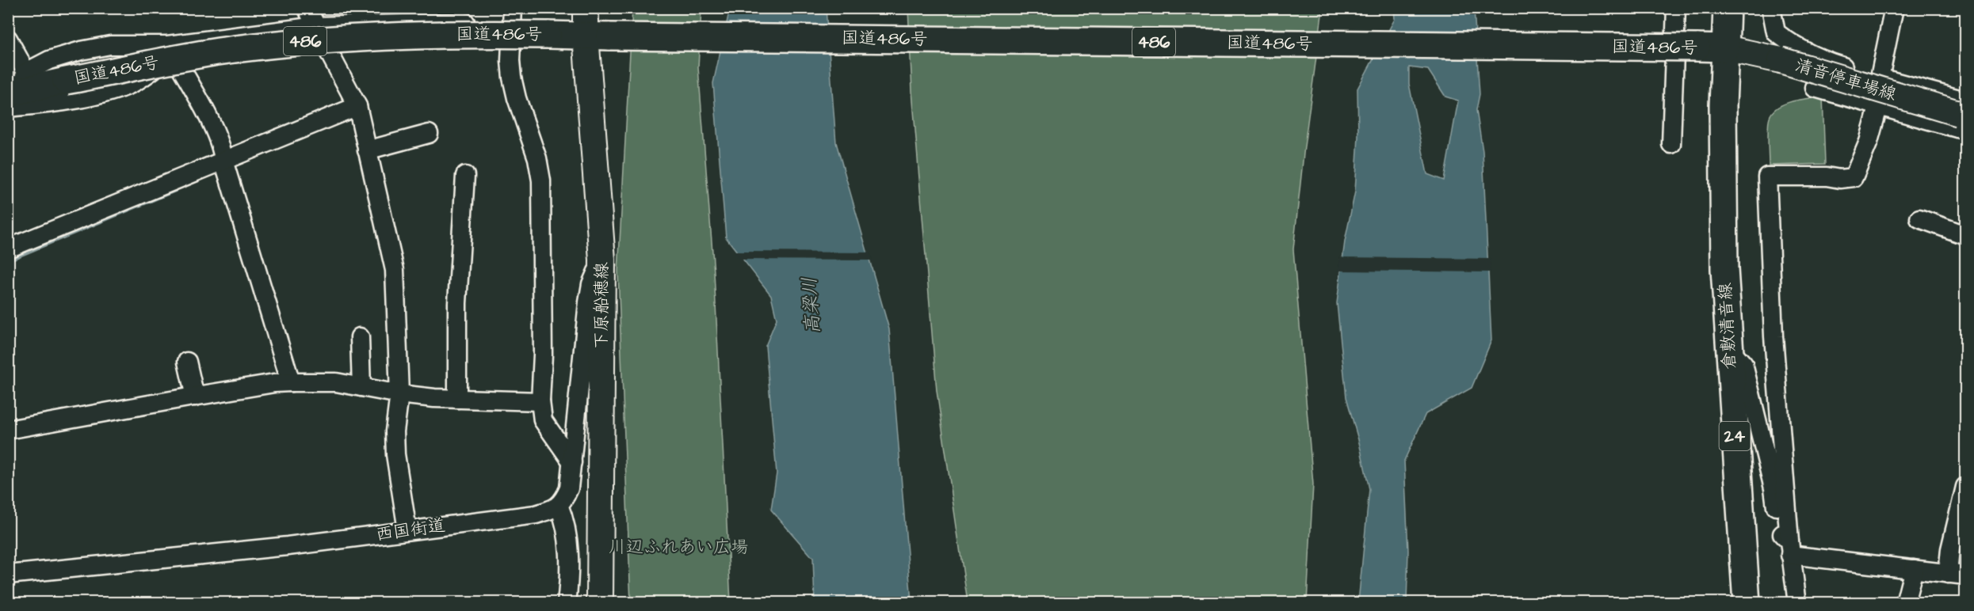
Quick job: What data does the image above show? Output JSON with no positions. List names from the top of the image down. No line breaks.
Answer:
{"streets":{"main road":["国道486号","486","清音停車場線","下原船穂線","倉敷清音線","24"],"street":["西国街道"]},"crossings":[["国道486号","清音停車場線"],["国道486号","下原船穂線"],["国道486号","倉敷清音線"],["清音停車場線","倉敷清音線"]],"water":["高梁川"],"parks":["川辺ふれあい広場"]}
